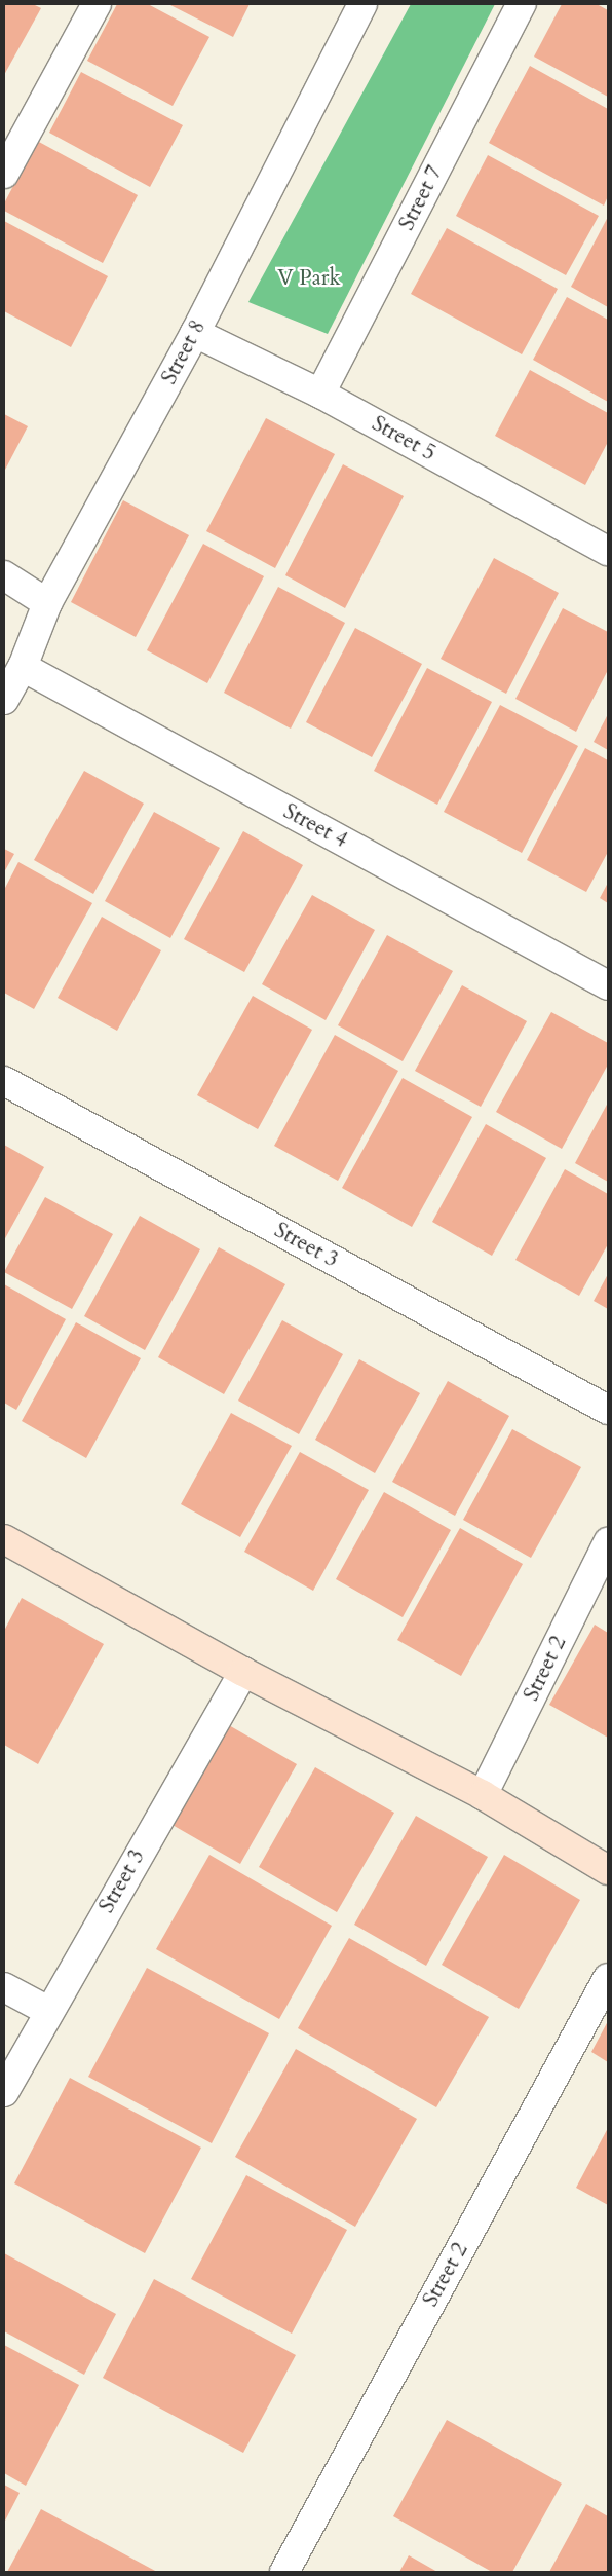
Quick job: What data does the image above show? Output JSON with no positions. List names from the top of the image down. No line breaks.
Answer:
{"streets":{"street":["Street 7","Street 8","Street 5","Street 4","Street 3","Street 2"]},"crossings":[["Street 7","Street 5"],["Street 8","Street 5"],["Street 8","Street 4"]],"parks":["V Park"]}
